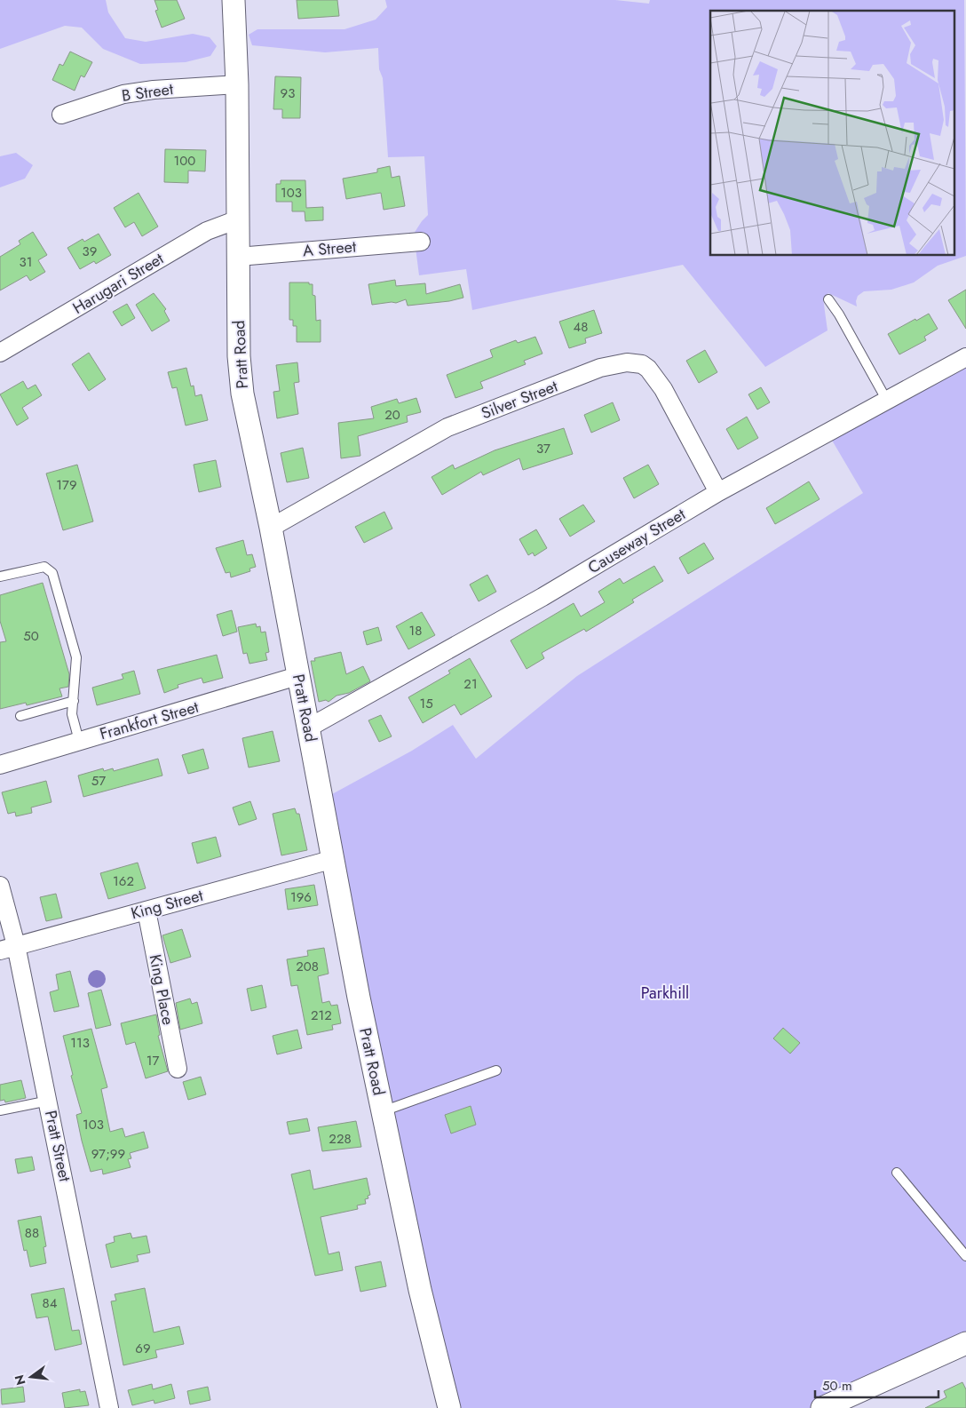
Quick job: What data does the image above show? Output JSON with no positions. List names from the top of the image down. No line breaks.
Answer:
{"streets":{"street":["B Street","A Street","Harugari Street","Pratt Road","Silver Street","Causeway Street","Frankfort Street","King Street","King Place","Pratt Street"]},"crossings":[["B Street","Pratt Road"],["A Street","Pratt Road"],["Harugari Street","Pratt Road"],["Pratt Road","Silver Street"],["Pratt Road","Causeway Street"],["Pratt Road","Frankfort Street"],["Pratt Road","King Street"],["Silver Street","Causeway Street"],["King Street","King Place"],["King Street","Pratt Street"]],"parks":["Parkhill"],"house_numbers":["93","100","103","39","31","48","20","37","179","18","50","21","15","57","162","196","208","212","113","17","103","228","97;99","88","84","69"],"scale_bar":"50 m","north":"left"}
